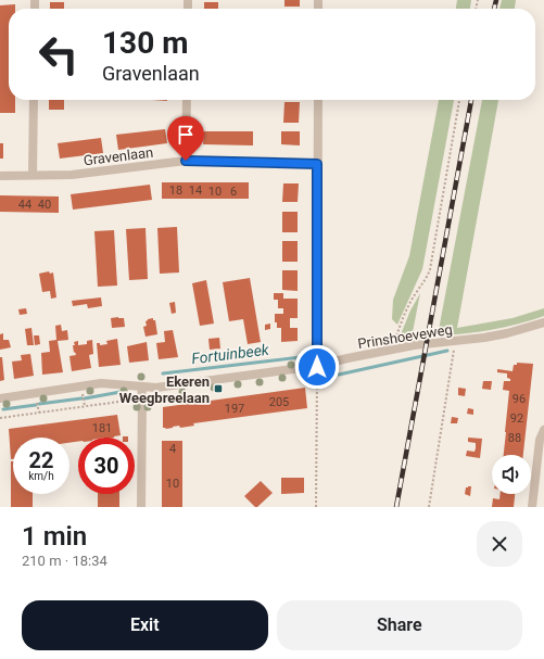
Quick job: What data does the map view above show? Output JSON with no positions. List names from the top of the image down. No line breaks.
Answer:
{"streets":{"street":["Gravenlaan","Prinshoeveweg"]},"water":["Fortuinbeek"],"places":{"transit":["Ekeren Weegbreelaan"]},"house_numbers":["18","14","10","6","44","40","96","205","197","92","181","88","4","10"],"page":{"turn":["130 m","Gravenlaan"],"speed":"22 km/h","limit":"30","heading":["1 min","210 m · 18:34"],"buttons":["Exit","Share"]}}
